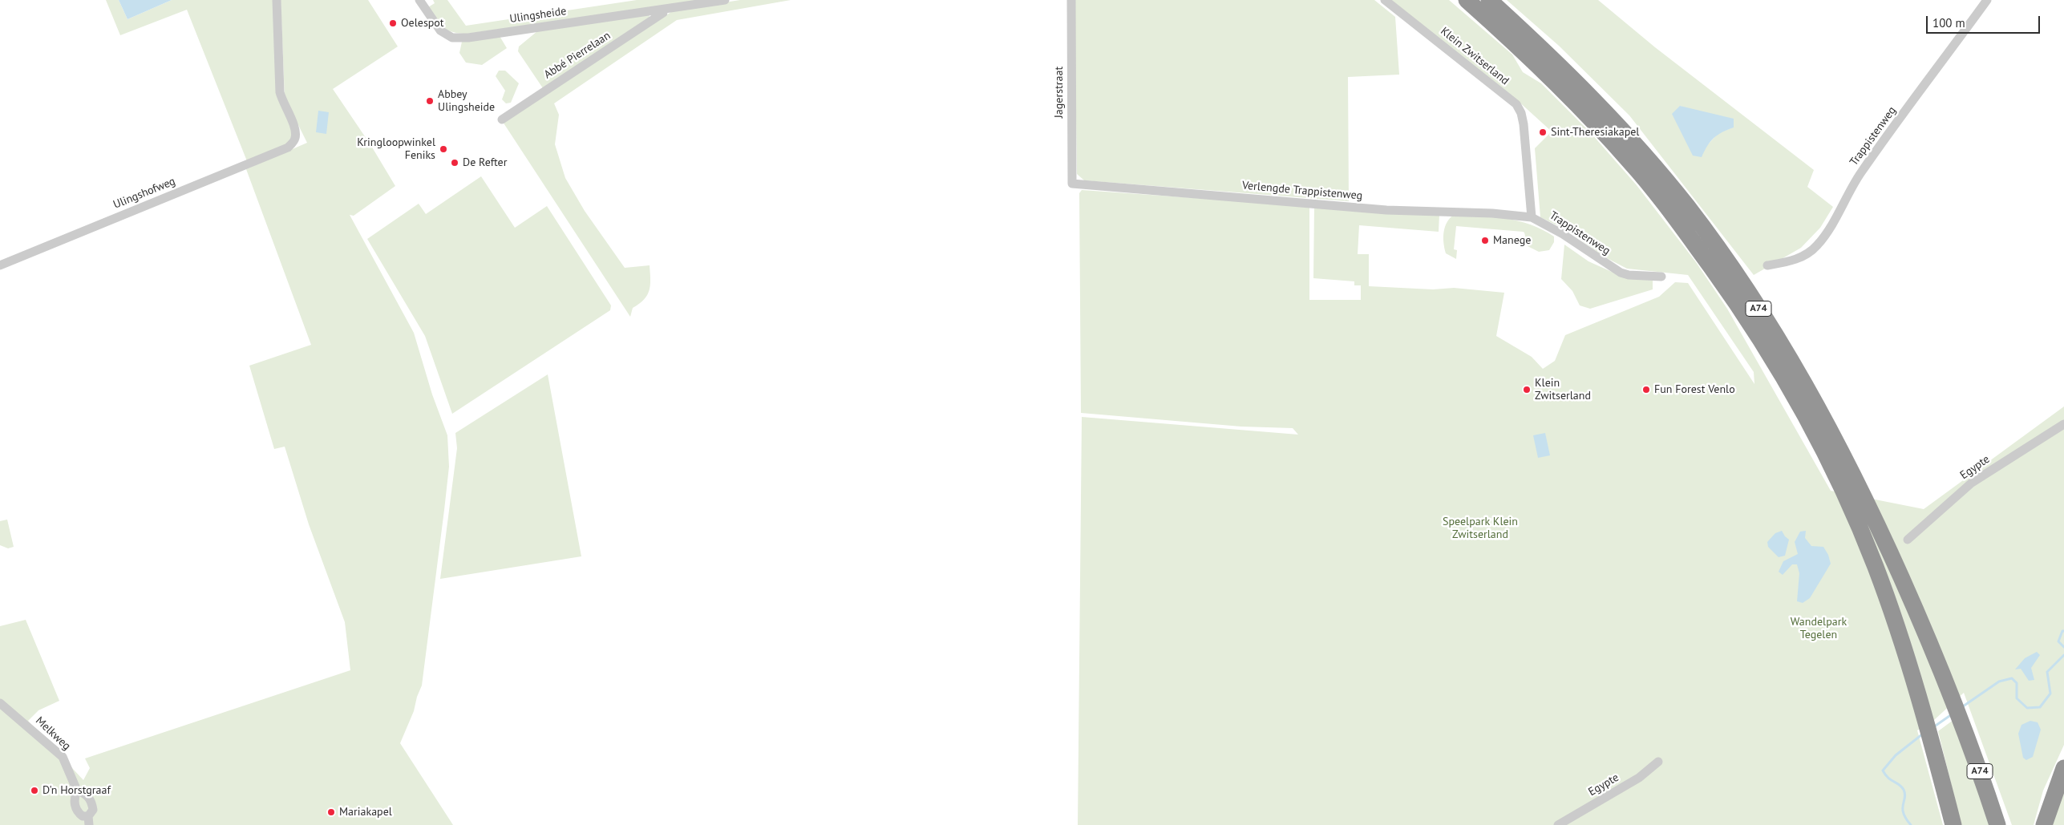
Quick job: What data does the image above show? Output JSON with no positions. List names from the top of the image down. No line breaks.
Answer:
{"streets":{"highway":["A74"],"street":["Ulingsheide","Abbé Pierrelaan","Klein Zwitserland","Jagerstraat","Trappistenweg","Verlengde Trappistenweg","Ulingshofweg","Egypte","Melkweg"]},"crossings":[["Ulingsheide","Abbé Pierrelaan"],["Klein Zwitserland","Trappistenweg"],["Klein Zwitserland","Verlengde Trappistenweg"],["Jagerstraat","Verlengde Trappistenweg"],["Trappistenweg","Verlengde Trappistenweg"]],"parks":["Speelpark Klein Zwitserland","Wandelpark Tegelen"],"places":["Oelespot","Abbey Ulingsheide","Sint-Theresiakapel","Kringloopwinkel Feniks","De Refter","Manege","Klein Zwitserland","Fun Forest Venlo","D'n Horstgraaf","Mariakapel"],"scale_bar":"100 m"}
